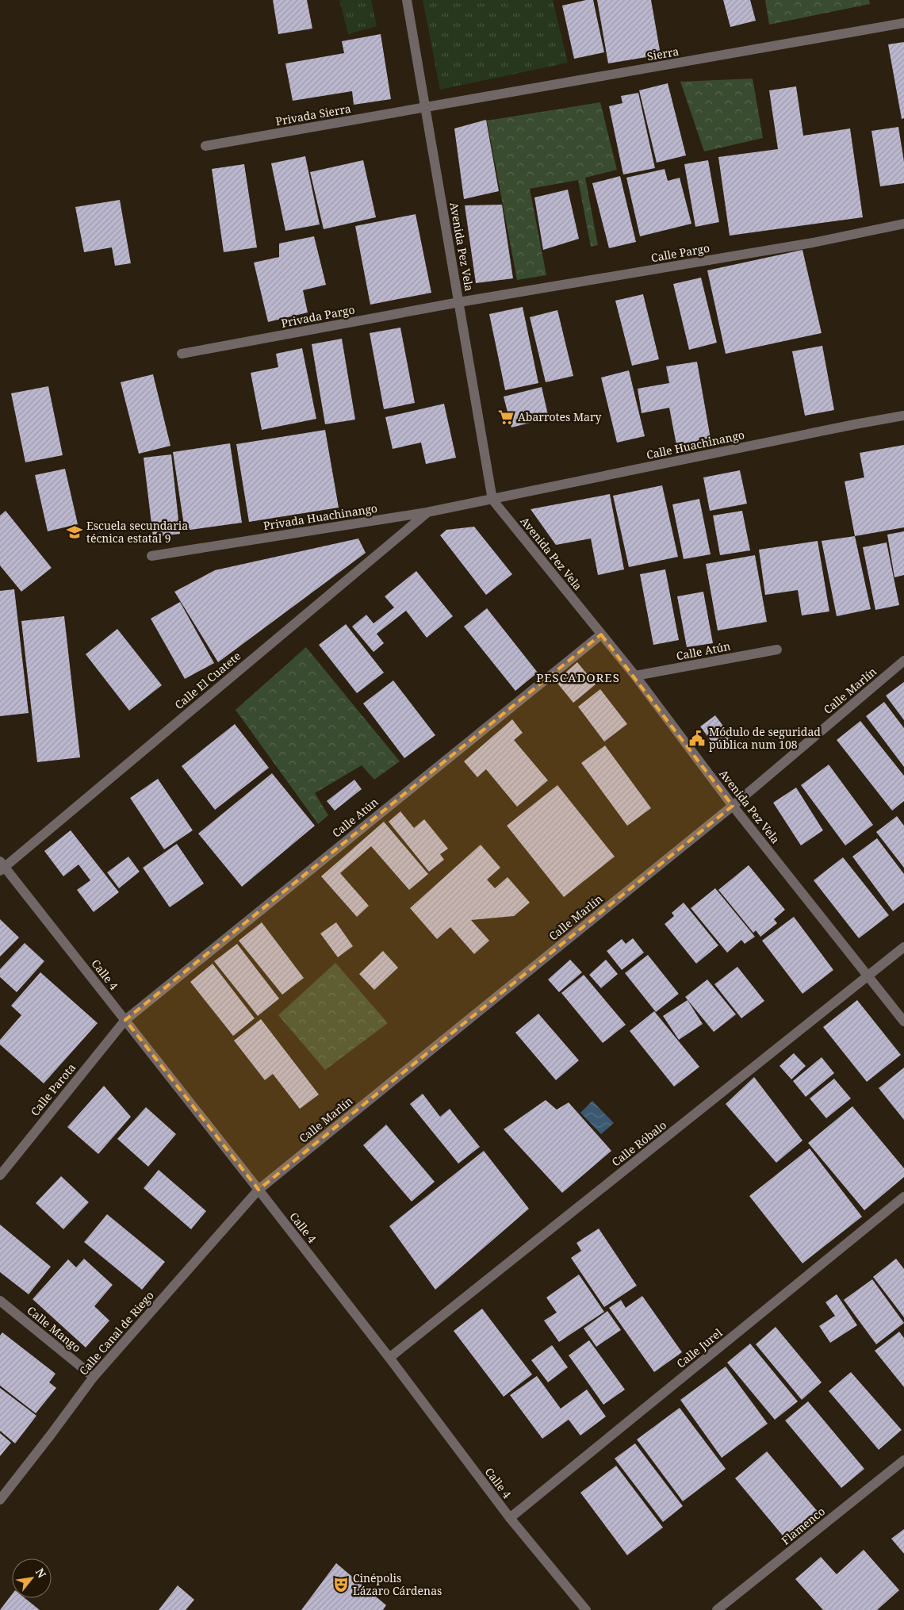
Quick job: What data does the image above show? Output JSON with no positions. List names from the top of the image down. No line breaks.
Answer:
{"streets":{"street":["Sierra","Privada Sierra","Avenida Pez Vela","Calle Pargo","Privada Pargo","Calle Huachinango","Privada Huachinango","Calle Atún","Calle El Cuatete","Calle Marlín","Calle 4","Calle Parota","Calle Róbalo","Calle Mango","Calle Canal de Riego","Calle Jurel","Flamenco"]},"crossings":[["Sierra","Privada Sierra"],["Sierra","Avenida Pez Vela"],["Privada Sierra","Avenida Pez Vela"],["Avenida Pez Vela","Calle Pargo"],["Avenida Pez Vela","Privada Pargo"],["Avenida Pez Vela","Calle Huachinango"],["Avenida Pez Vela","Privada Huachinango"],["Avenida Pez Vela","Calle Atún"],["Avenida Pez Vela","Calle Marlín"],["Avenida Pez Vela","Calle Róbalo"],["Calle Pargo","Privada Pargo"],["Calle Huachinango","Privada Huachinango"],["Privada Huachinango","Calle El Cuatete"],["Calle Atún","Calle 4"],["Calle Atún","Calle Parota"],["Calle El Cuatete","Calle 4"],["Calle Marlín","Calle 4"],["Calle Marlín","Calle Canal de Riego"],["Calle 4","Calle Parota"],["Calle 4","Calle Róbalo"],["Calle 4","Calle Canal de Riego"],["Calle 4","Calle Jurel"],["Calle Mango","Calle Canal de Riego"]],"districts":["PESCADORES"],"places":{"supermarket":["Abarrotes Mary"],"school or university":["Escuela secundaria técnica estatal 9"],"public building":["Módulo de seguridad pública num 108"],"theatre":["Cinépolis Lázaro Cárdenas"]},"north":"top right"}
